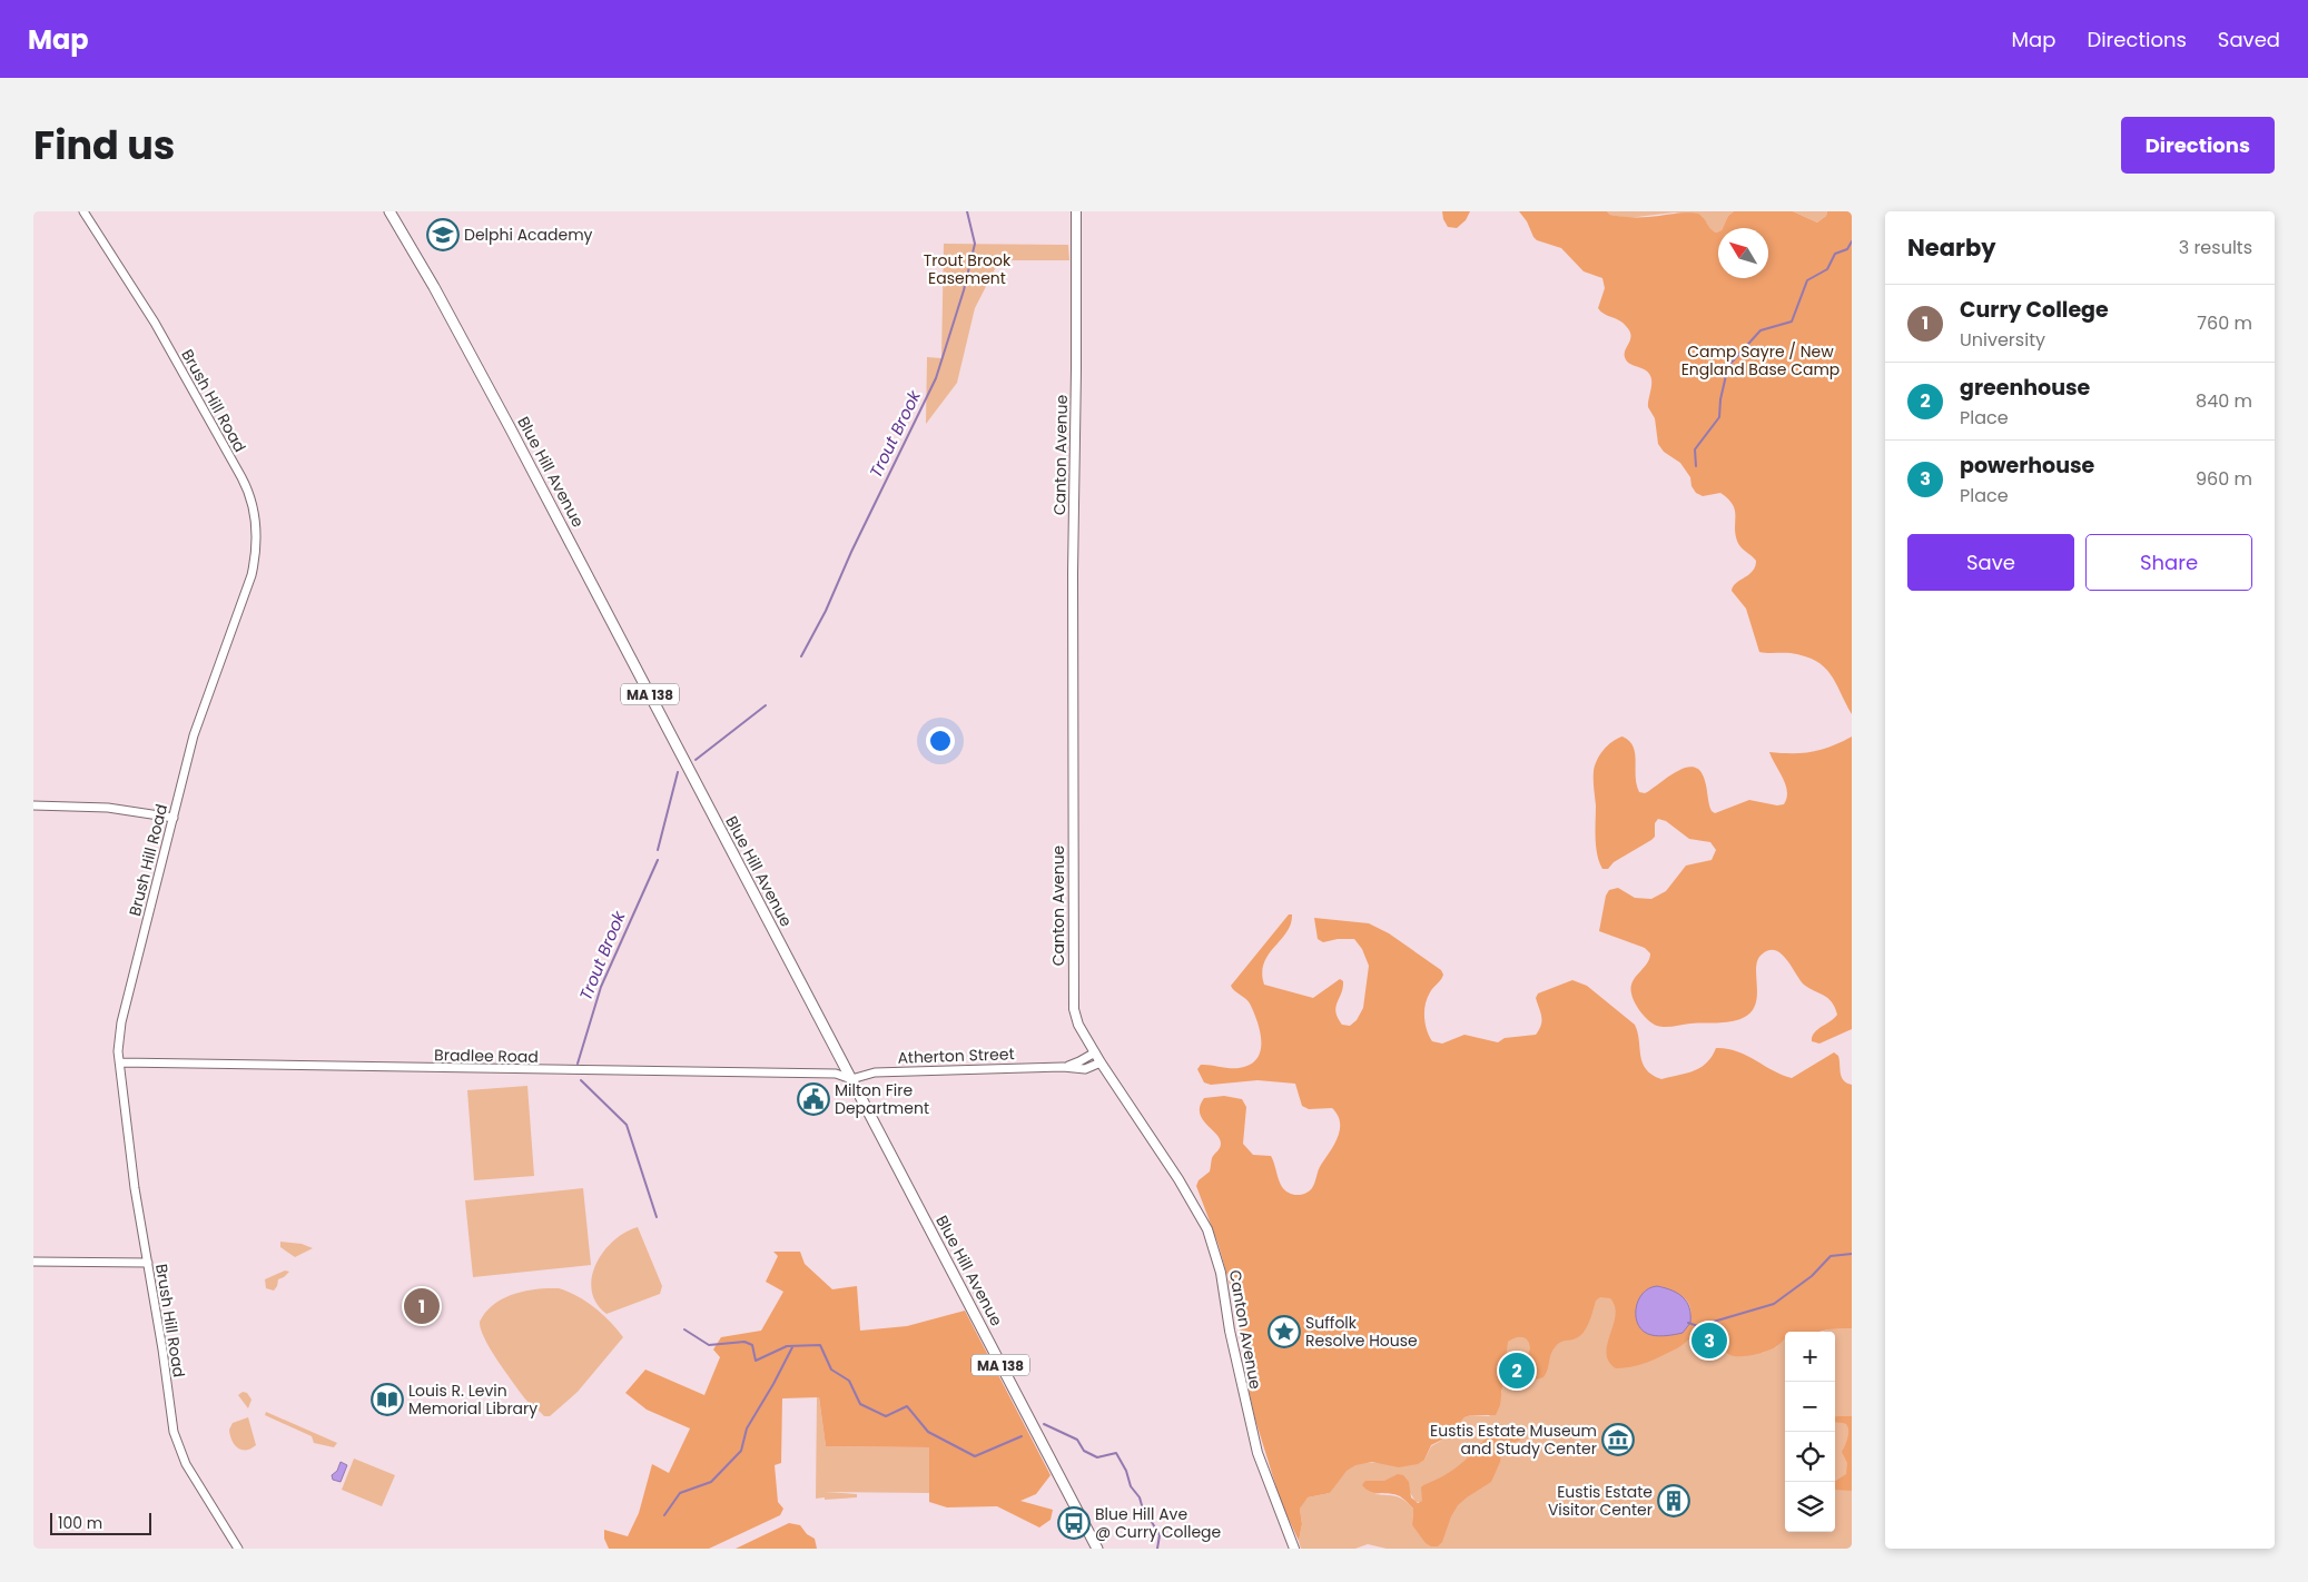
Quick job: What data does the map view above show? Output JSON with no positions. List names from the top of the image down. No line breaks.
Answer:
{"streets":{"highway":["Blue Hill Avenue","MA 138"],"main road":["Canton Avenue"],"street":["Brush Hill Road","Bradlee Road","Atherton Street"]},"crossings":[["Brush Hill Road","Bradlee Road"],["Canton Avenue","Atherton Street"],["Blue Hill Avenue","Bradlee Road"],["Blue Hill Avenue","Atherton Street"],["Bradlee Road","Atherton Street"]],"water":["Trout Brook"],"parks":["Trout Brook Easement","Camp Sayre / New England Base Camp"],"places":{"school or university":["Delphi Academy"],"public building":["Milton Fire Department"],"place":["Suffolk Resolve House"],"library":["Louis R. Levin Memorial Library"],"museum":["Eustis Estate Museum and Study Center"],"building":["Eustis Estate Visitor Center"],"bus stop":["Blue Hill Ave @ Curry College"]},"scale_bar":"100 m","north":"top left","page":{"header":"Map","nav":["Map","Directions","Saved"],"title":"Find us","buttons":["Directions",["Save","Share"]],"heading":["Nearby","3 results"],"list":[{"mark":"1","name":"Curry College","note":"University","value":"760 m"},{"mark":"2","name":"greenhouse","note":"Place","value":"840 m"},{"mark":"3","name":"powerhouse","note":"Place","value":"960 m"}],"pins":["1","3","2"],"map_buttons":["+","−"],"scale":"100 m"}}
